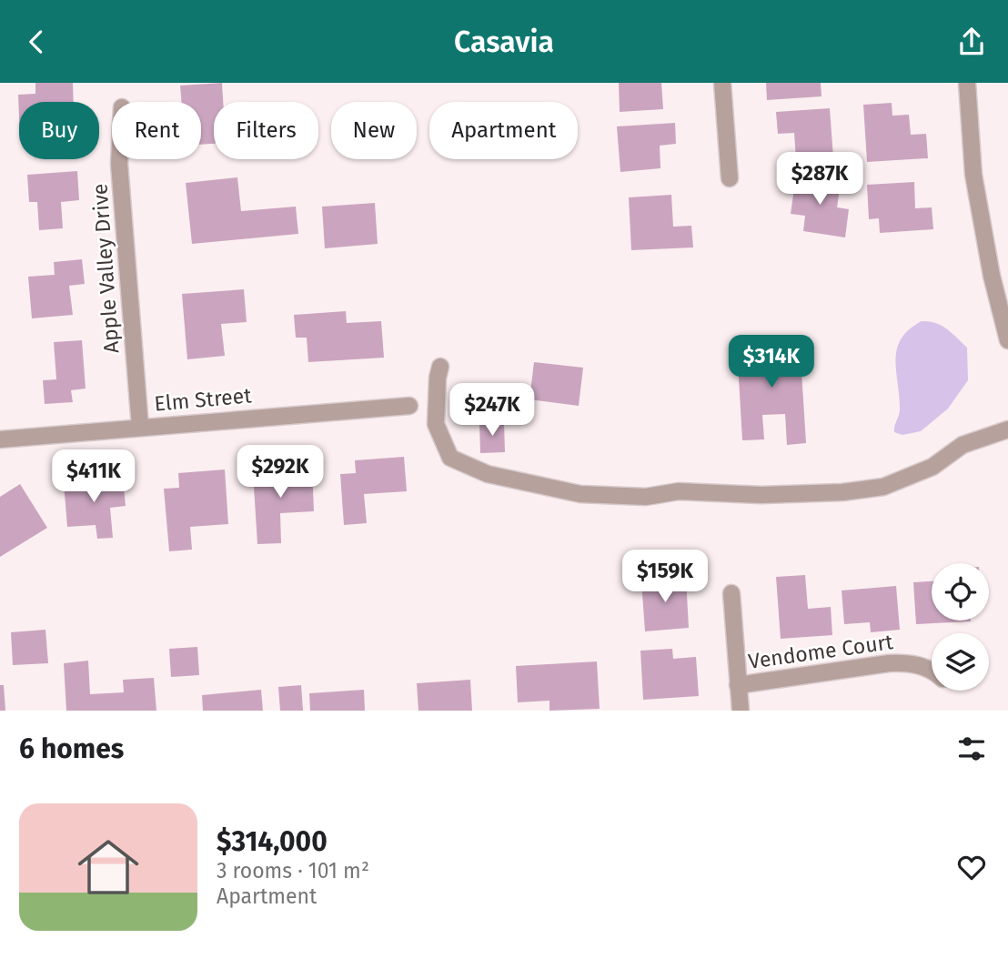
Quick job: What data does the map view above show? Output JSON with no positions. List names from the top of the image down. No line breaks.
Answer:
{"streets":{"street":["Apple Valley Drive","Elm Street","Vendome Court"]},"crossings":[["Apple Valley Drive","Elm Street"]],"page":{"header":"Casavia","chip":["Buy","Rent","Filters","New","Apartment"],"price":["$287K","$314K","$247K","$292K","$411K","$159K"],"heading":"6 homes","list":[{"name":"$314,000","note":"3 rooms · 101 m² · Apartment"}]}}
